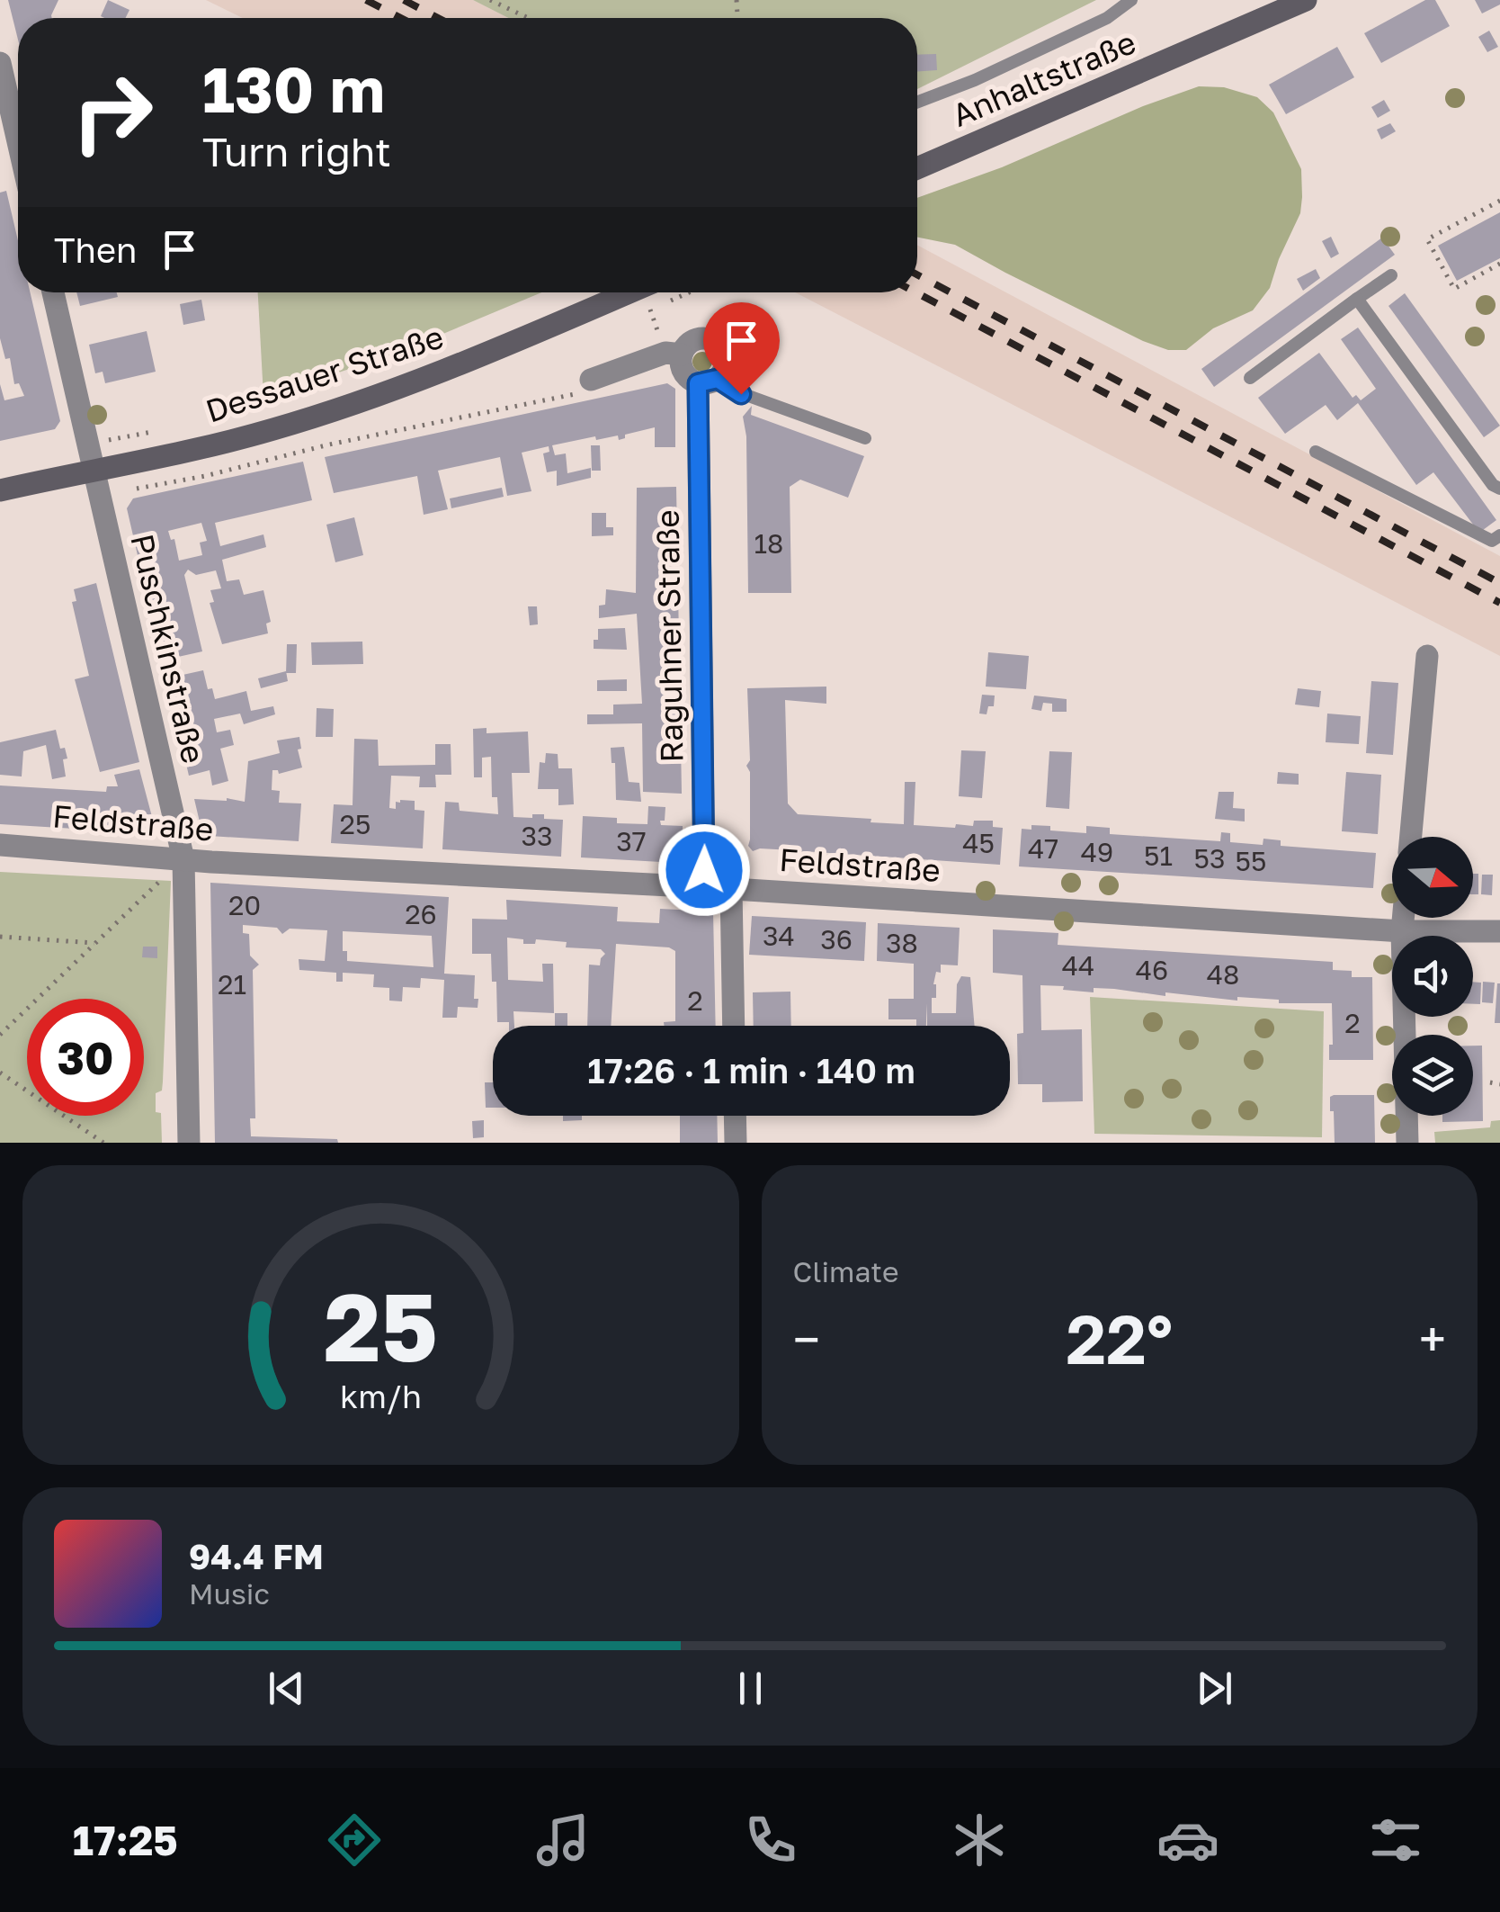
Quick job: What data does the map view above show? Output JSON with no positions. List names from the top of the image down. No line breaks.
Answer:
{"streets":{"street":["Anhaltstraße","Dessauer Straße","Raguhner Straße","Puschkinstraße","Feldstraße"]},"crossings":[["Dessauer Straße","Puschkinstraße"],["Raguhner Straße","Feldstraße"],["Puschkinstraße","Feldstraße"]],"house_numbers":["18","25","33","37","45","47","49","51","53","55","20","26","34","36","38","44","46","48","21","2","2"],"north":"right","page":{"turn":["130 m","Turn right"],"then":"Then","limit":"30","trip":"17:26 · 1 min · 140 m","tile":"Climate","heat":["−","22°","+"],"song":["94.4 FM","Music"],"tabs":"17:25","gauge":["25","km/h"]}}
